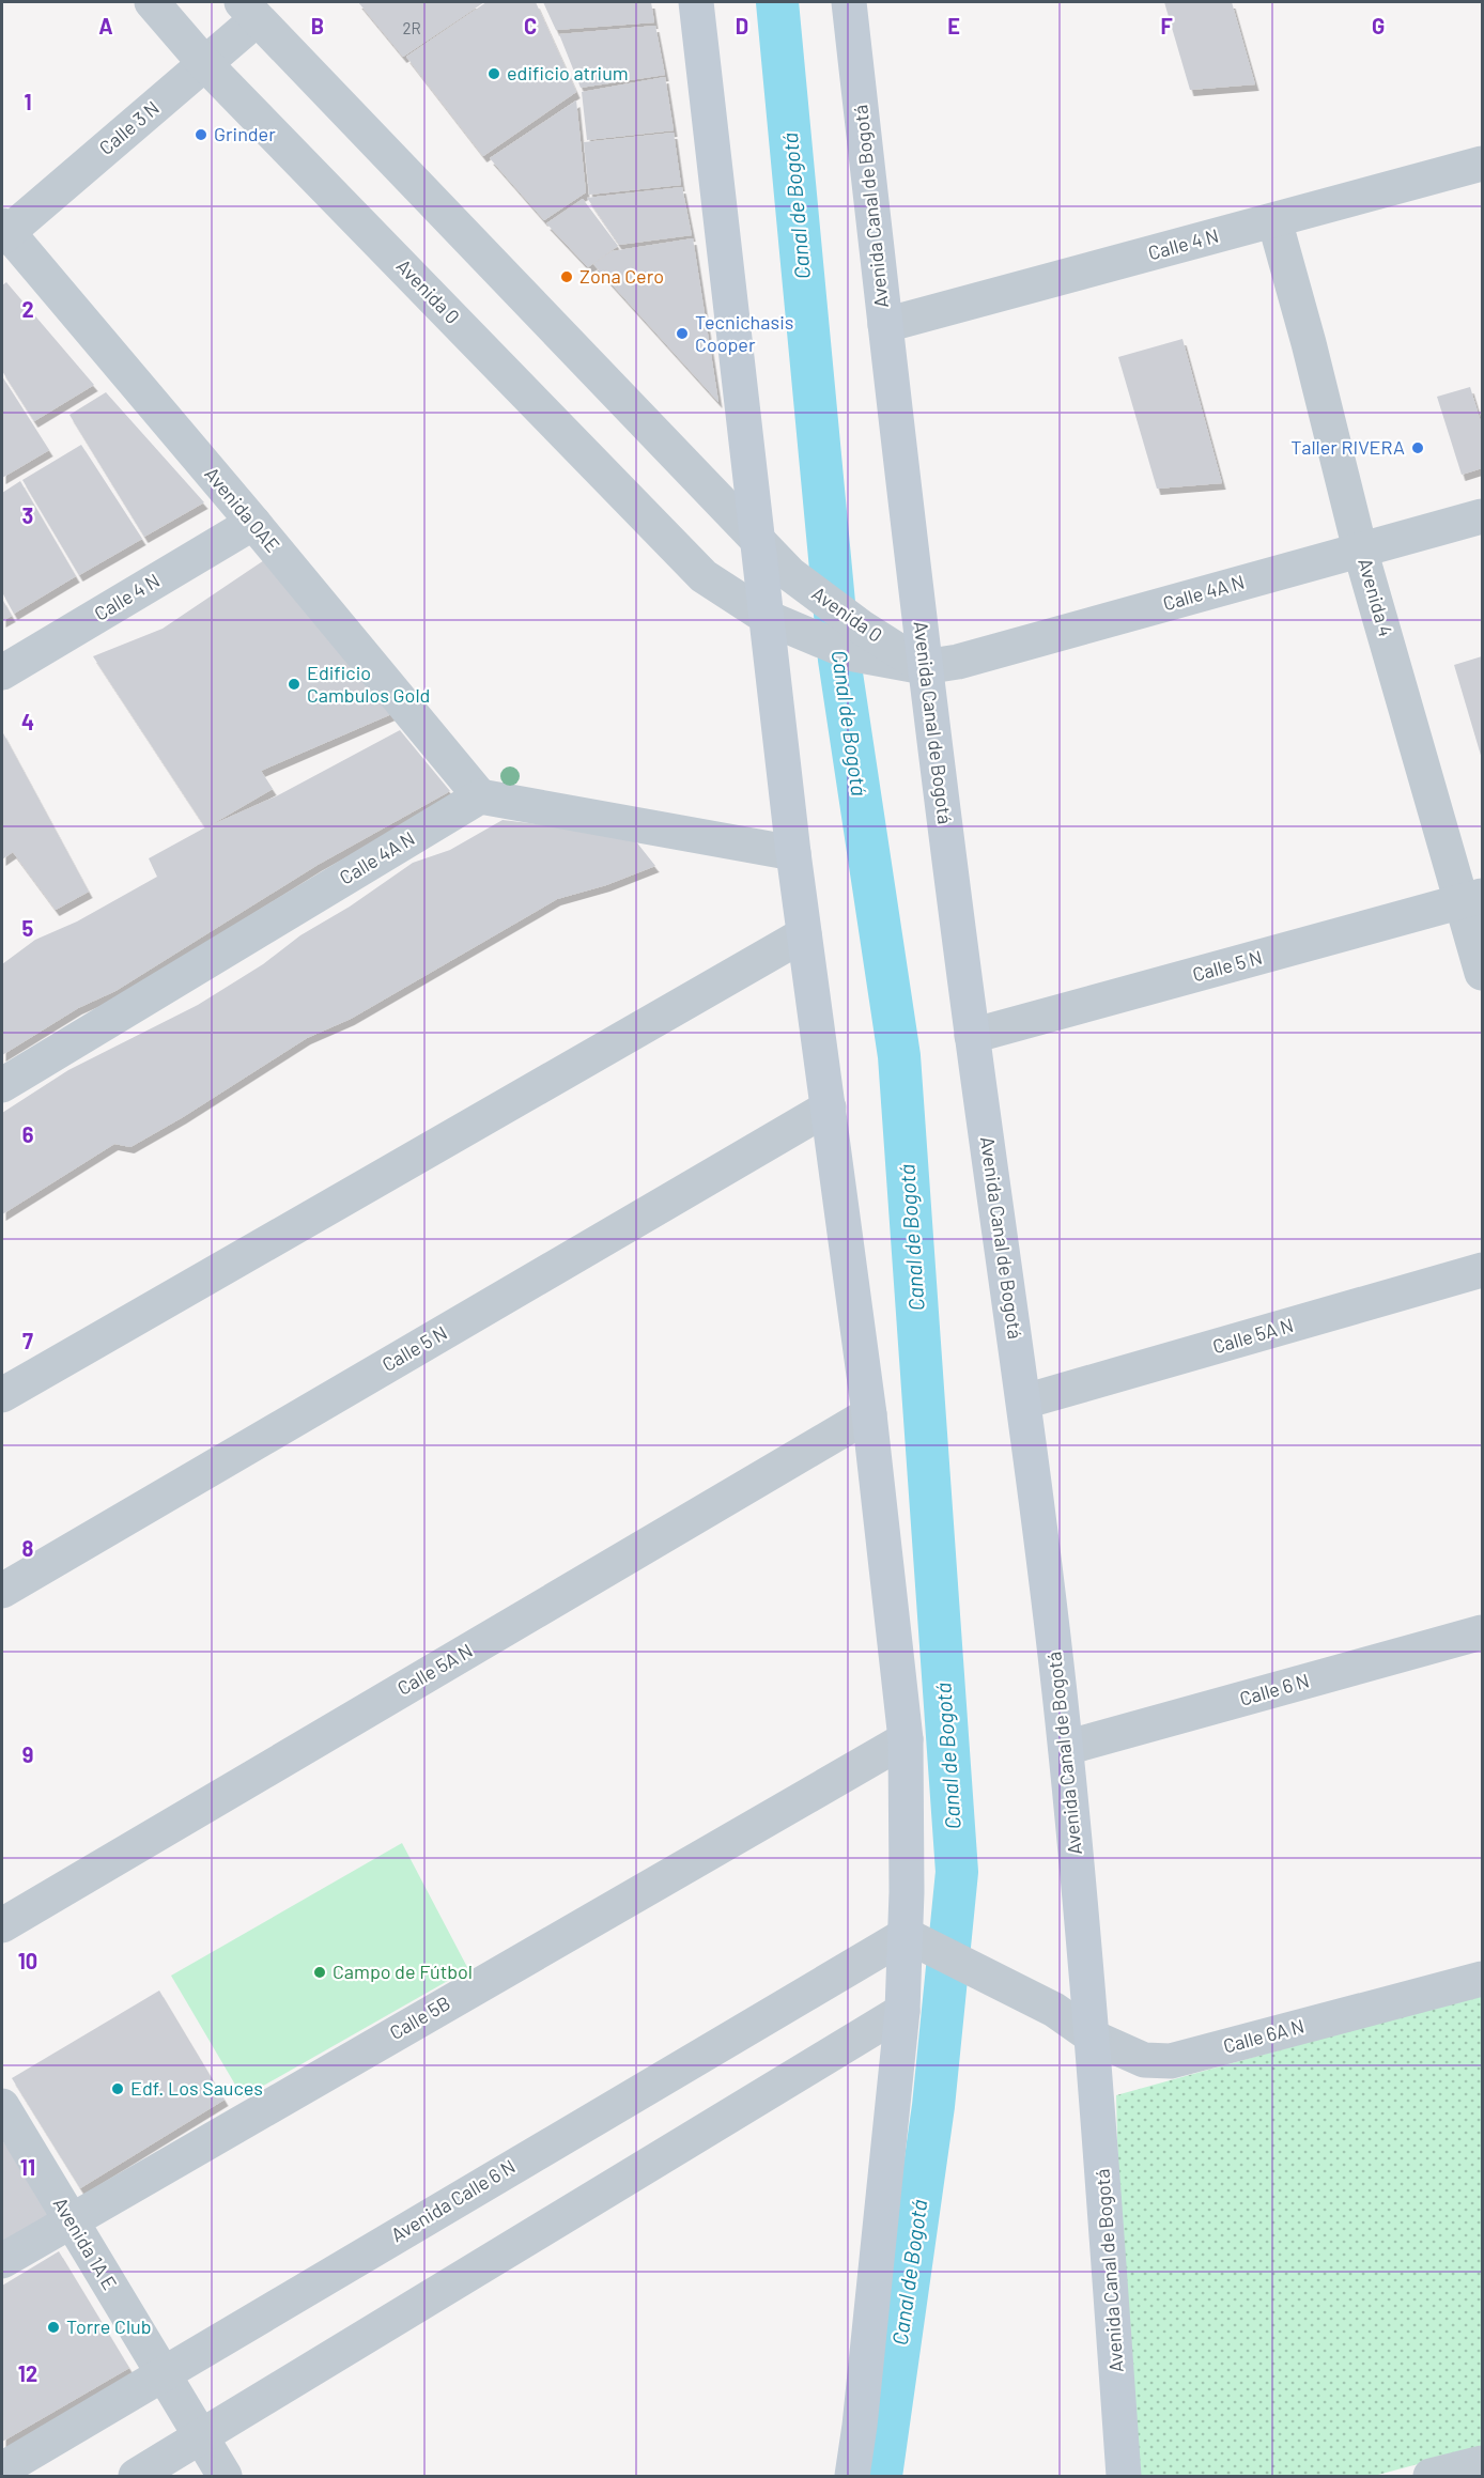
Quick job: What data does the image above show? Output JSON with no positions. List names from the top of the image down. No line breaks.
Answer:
{"streets":{"main road":["Avenida Canal de Bogotá"],"street":["Calle 3 N","Calle 4 N","Avenida 0","Avenida 0AE","Calle 4A N","Avenida 4","Calle 5 N","Calle 5A N","Calle 6 N","Calle 5B","Calle 6A N","Avenida Calle 6 N","Avenida 1A E"]},"crossings":[["Calle 3 N","Avenida 0"],["Calle 3 N","Avenida 0AE"],["Avenida Canal de Bogotá","Calle 4 N"],["Avenida Canal de Bogotá","Avenida 0"],["Avenida Canal de Bogotá","Calle 4A N"],["Avenida Canal de Bogotá","Calle 5 N"],["Avenida Canal de Bogotá","Calle 5A N"],["Avenida Canal de Bogotá","Calle 6 N"],["Avenida Canal de Bogotá","Calle 6A N"],["Calle 4 N","Avenida 0AE"],["Calle 4 N","Avenida 4"],["Avenida 0","Calle 4A N"],["Avenida 0AE","Calle 4A N"],["Calle 4A N","Avenida 4"],["Avenida 4","Calle 5 N"],["Calle 5B","Avenida 1A E"],["Calle 6A N","Avenida Calle 6 N"],["Avenida Calle 6 N","Avenida 1A E"]],"water":["Canal de Bogotá"],"places":["edificio atrium","Grinder","Zona Cero","Tecnichasis Cooper","Taller RIVERA","Edificio Cambulos Gold","Campo de Fútbol","Edf. Los Sauces","Torre Club"],"house_numbers":["2R"],"grid":{"columns":["A","B","C","D","E","F","G"],"rows":["1","2","3","4","5","6","7","8","9","10","11","12"]}}
